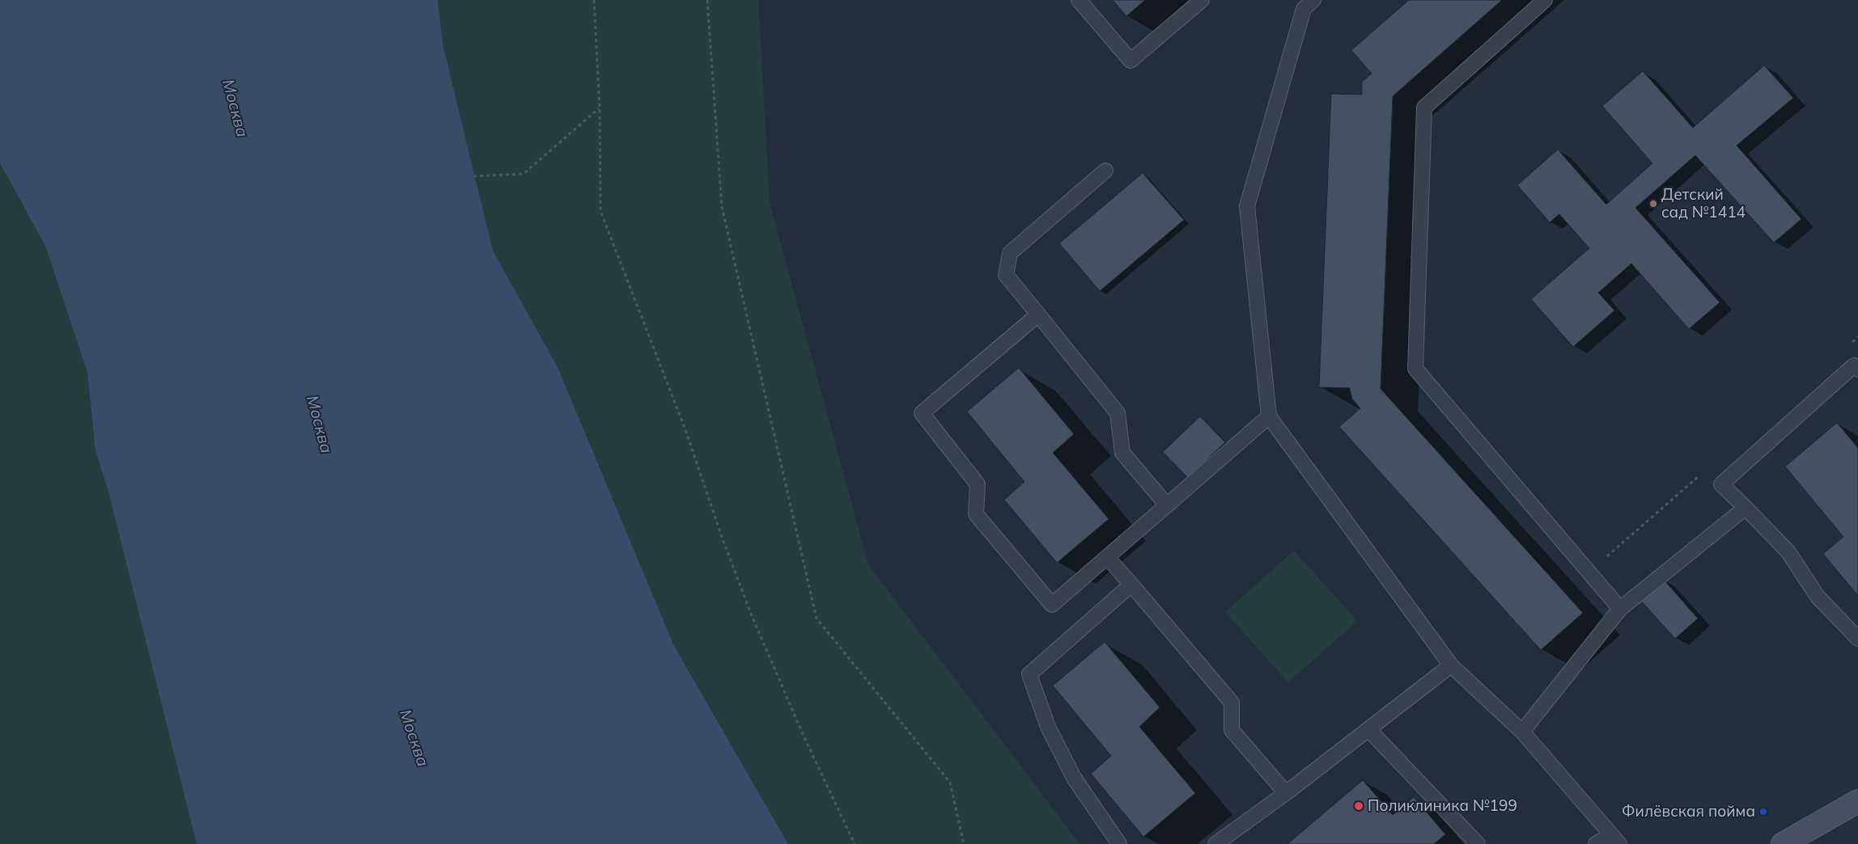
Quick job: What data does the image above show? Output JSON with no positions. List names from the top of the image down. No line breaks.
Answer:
{"water":["Москва"],"places":["Детский сад №1414","Поликлиника №199","Филёвская пойма"]}
